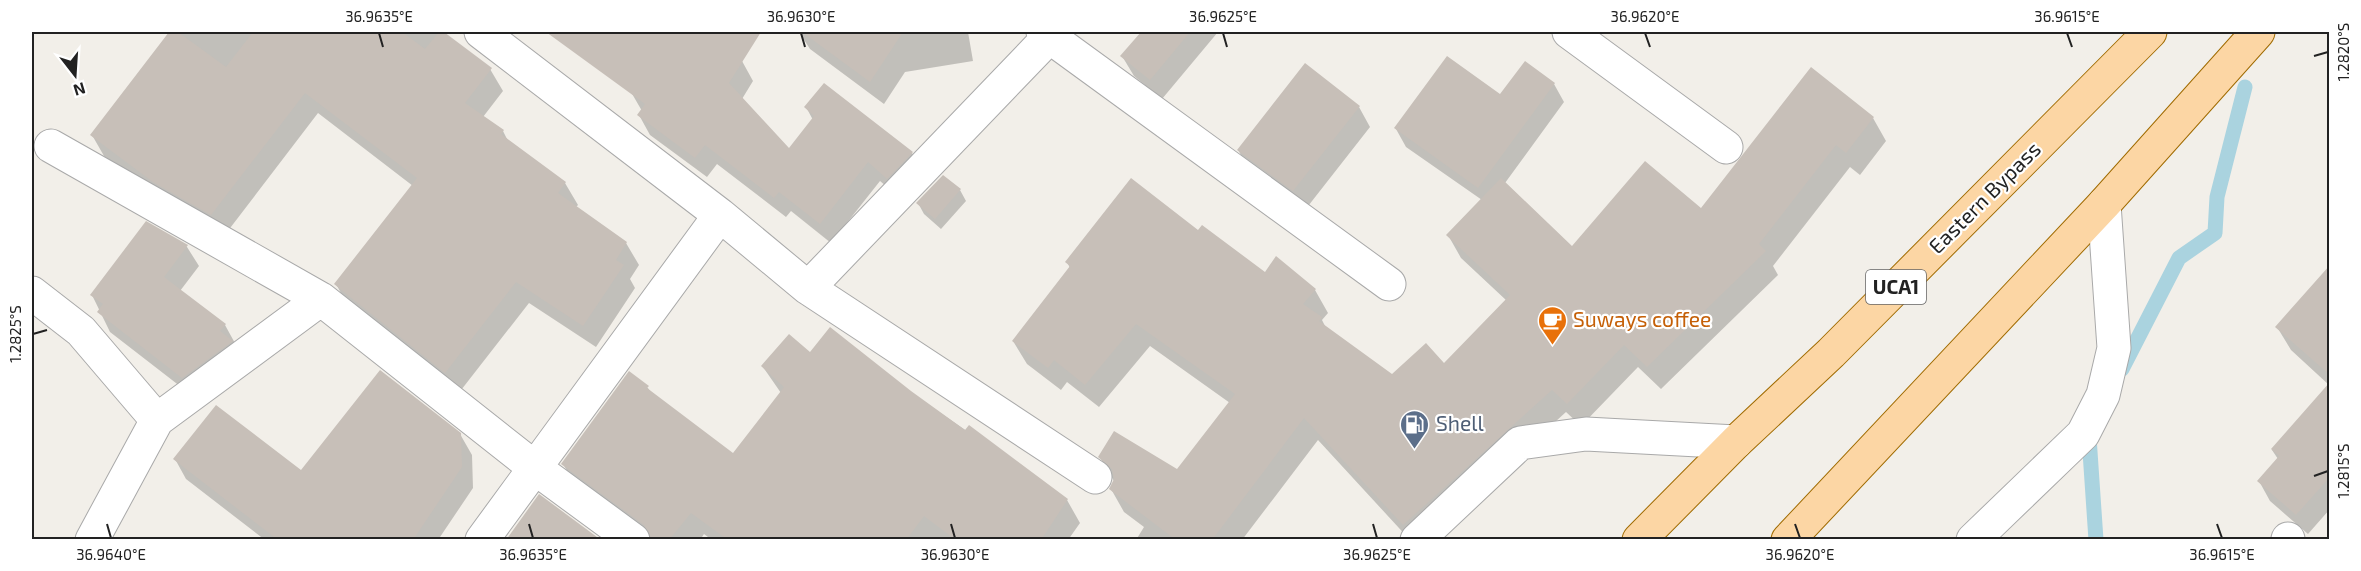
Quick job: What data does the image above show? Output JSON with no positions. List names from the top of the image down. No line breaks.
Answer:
{"streets":{"main road":["Eastern Bypass","UCA1"]},"places":{"cafe":["Suways coffee"],"fuel station":["Shell"]},"north":"bottom","coordinates":["36.9635°E","36.9630°E","36.9625°E","36.9620°E","36.9615°E","1.2820°S","1.2825°S","1.2815°S","36.9640°E"]}
